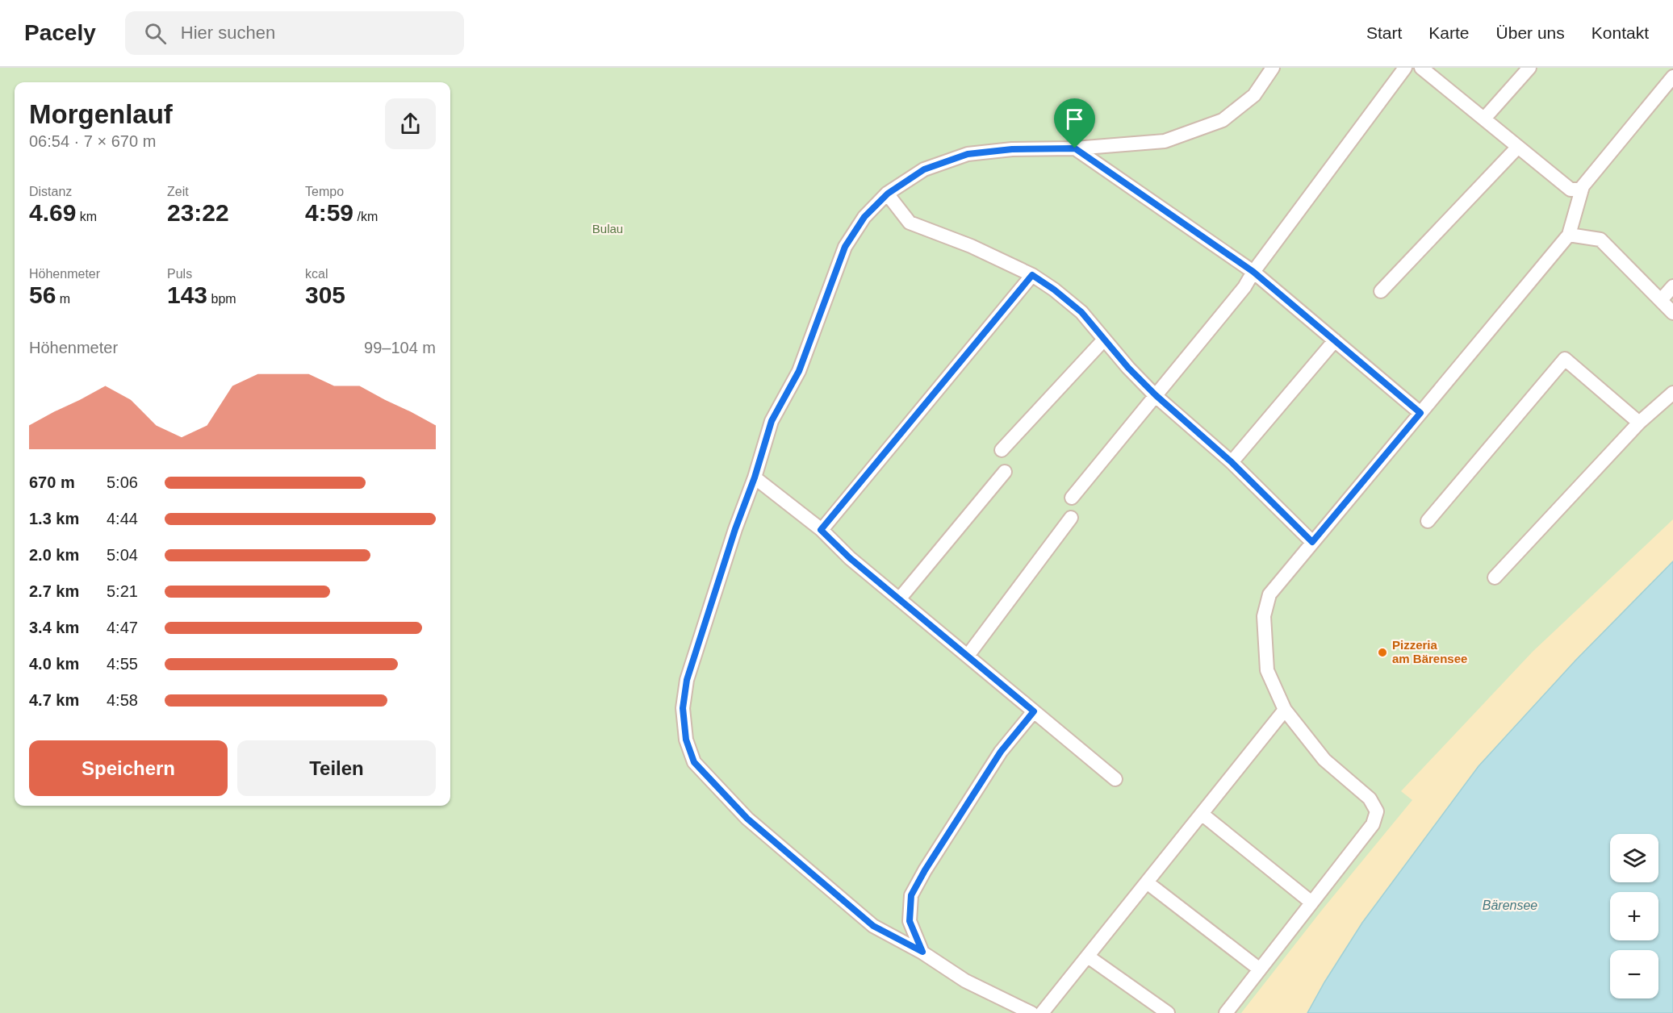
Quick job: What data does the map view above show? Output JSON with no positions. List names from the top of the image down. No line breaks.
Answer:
{"water":["Bärensee"],"parks":["Bulau"],"places":["Pizzeria am Bärensee"],"page":{"header":"Pacely","search":"Hier suchen","nav":["Start","Karte","Über uns","Kontakt"],"heading":["Morgenlauf","06:54 · 7 × 670 m"],"stats":[["Distanz","4.69 km"],["Zeit","23:22"],["Tempo","4:59 /km"],["Höhenmeter","56 m"],["Puls","143 bpm"],["kcal","305"]],"chart":["Höhenmeter","99–104 m"],"list":[{"name":"670 m","note":"5:06"},{"name":"1.3 km","note":"4:44"},{"name":"2.0 km","note":"5:04"},{"name":"2.7 km","note":"5:21"},{"name":"3.4 km","note":"4:47"},{"name":"4.0 km","note":"4:55"},{"name":"4.7 km","note":"4:58"}],"buttons":["Speichern","Teilen"],"map_buttons":["+","−"]}}
